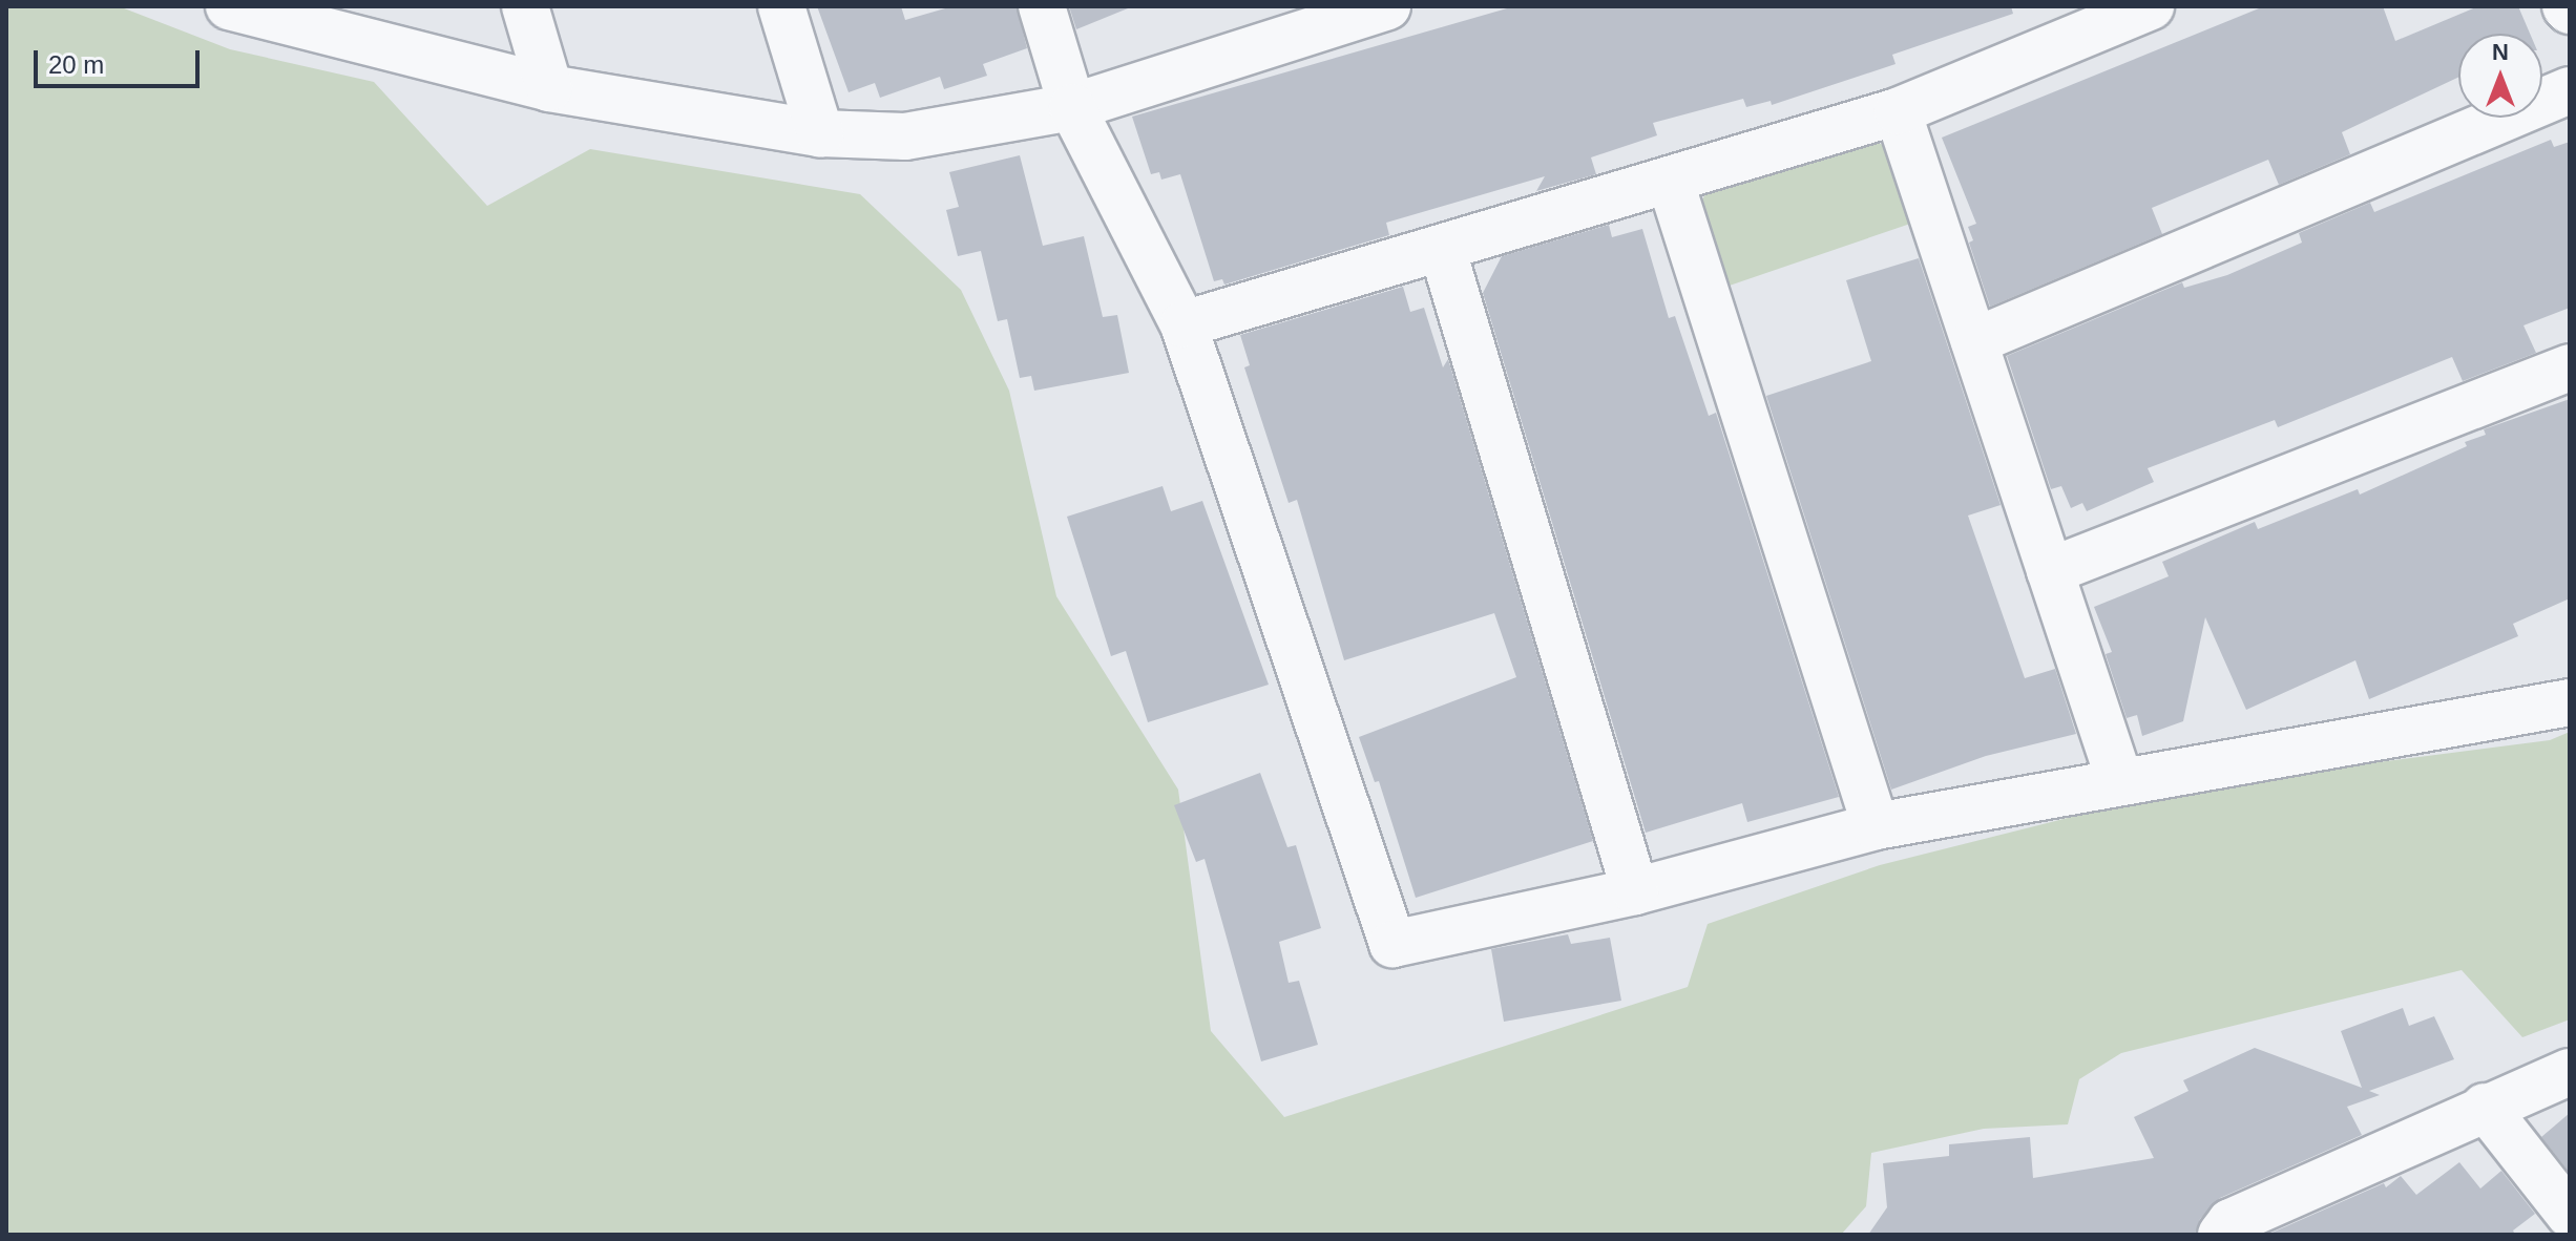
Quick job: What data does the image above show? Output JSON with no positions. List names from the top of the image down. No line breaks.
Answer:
{"scale_bar":"20 m","north":"top"}
